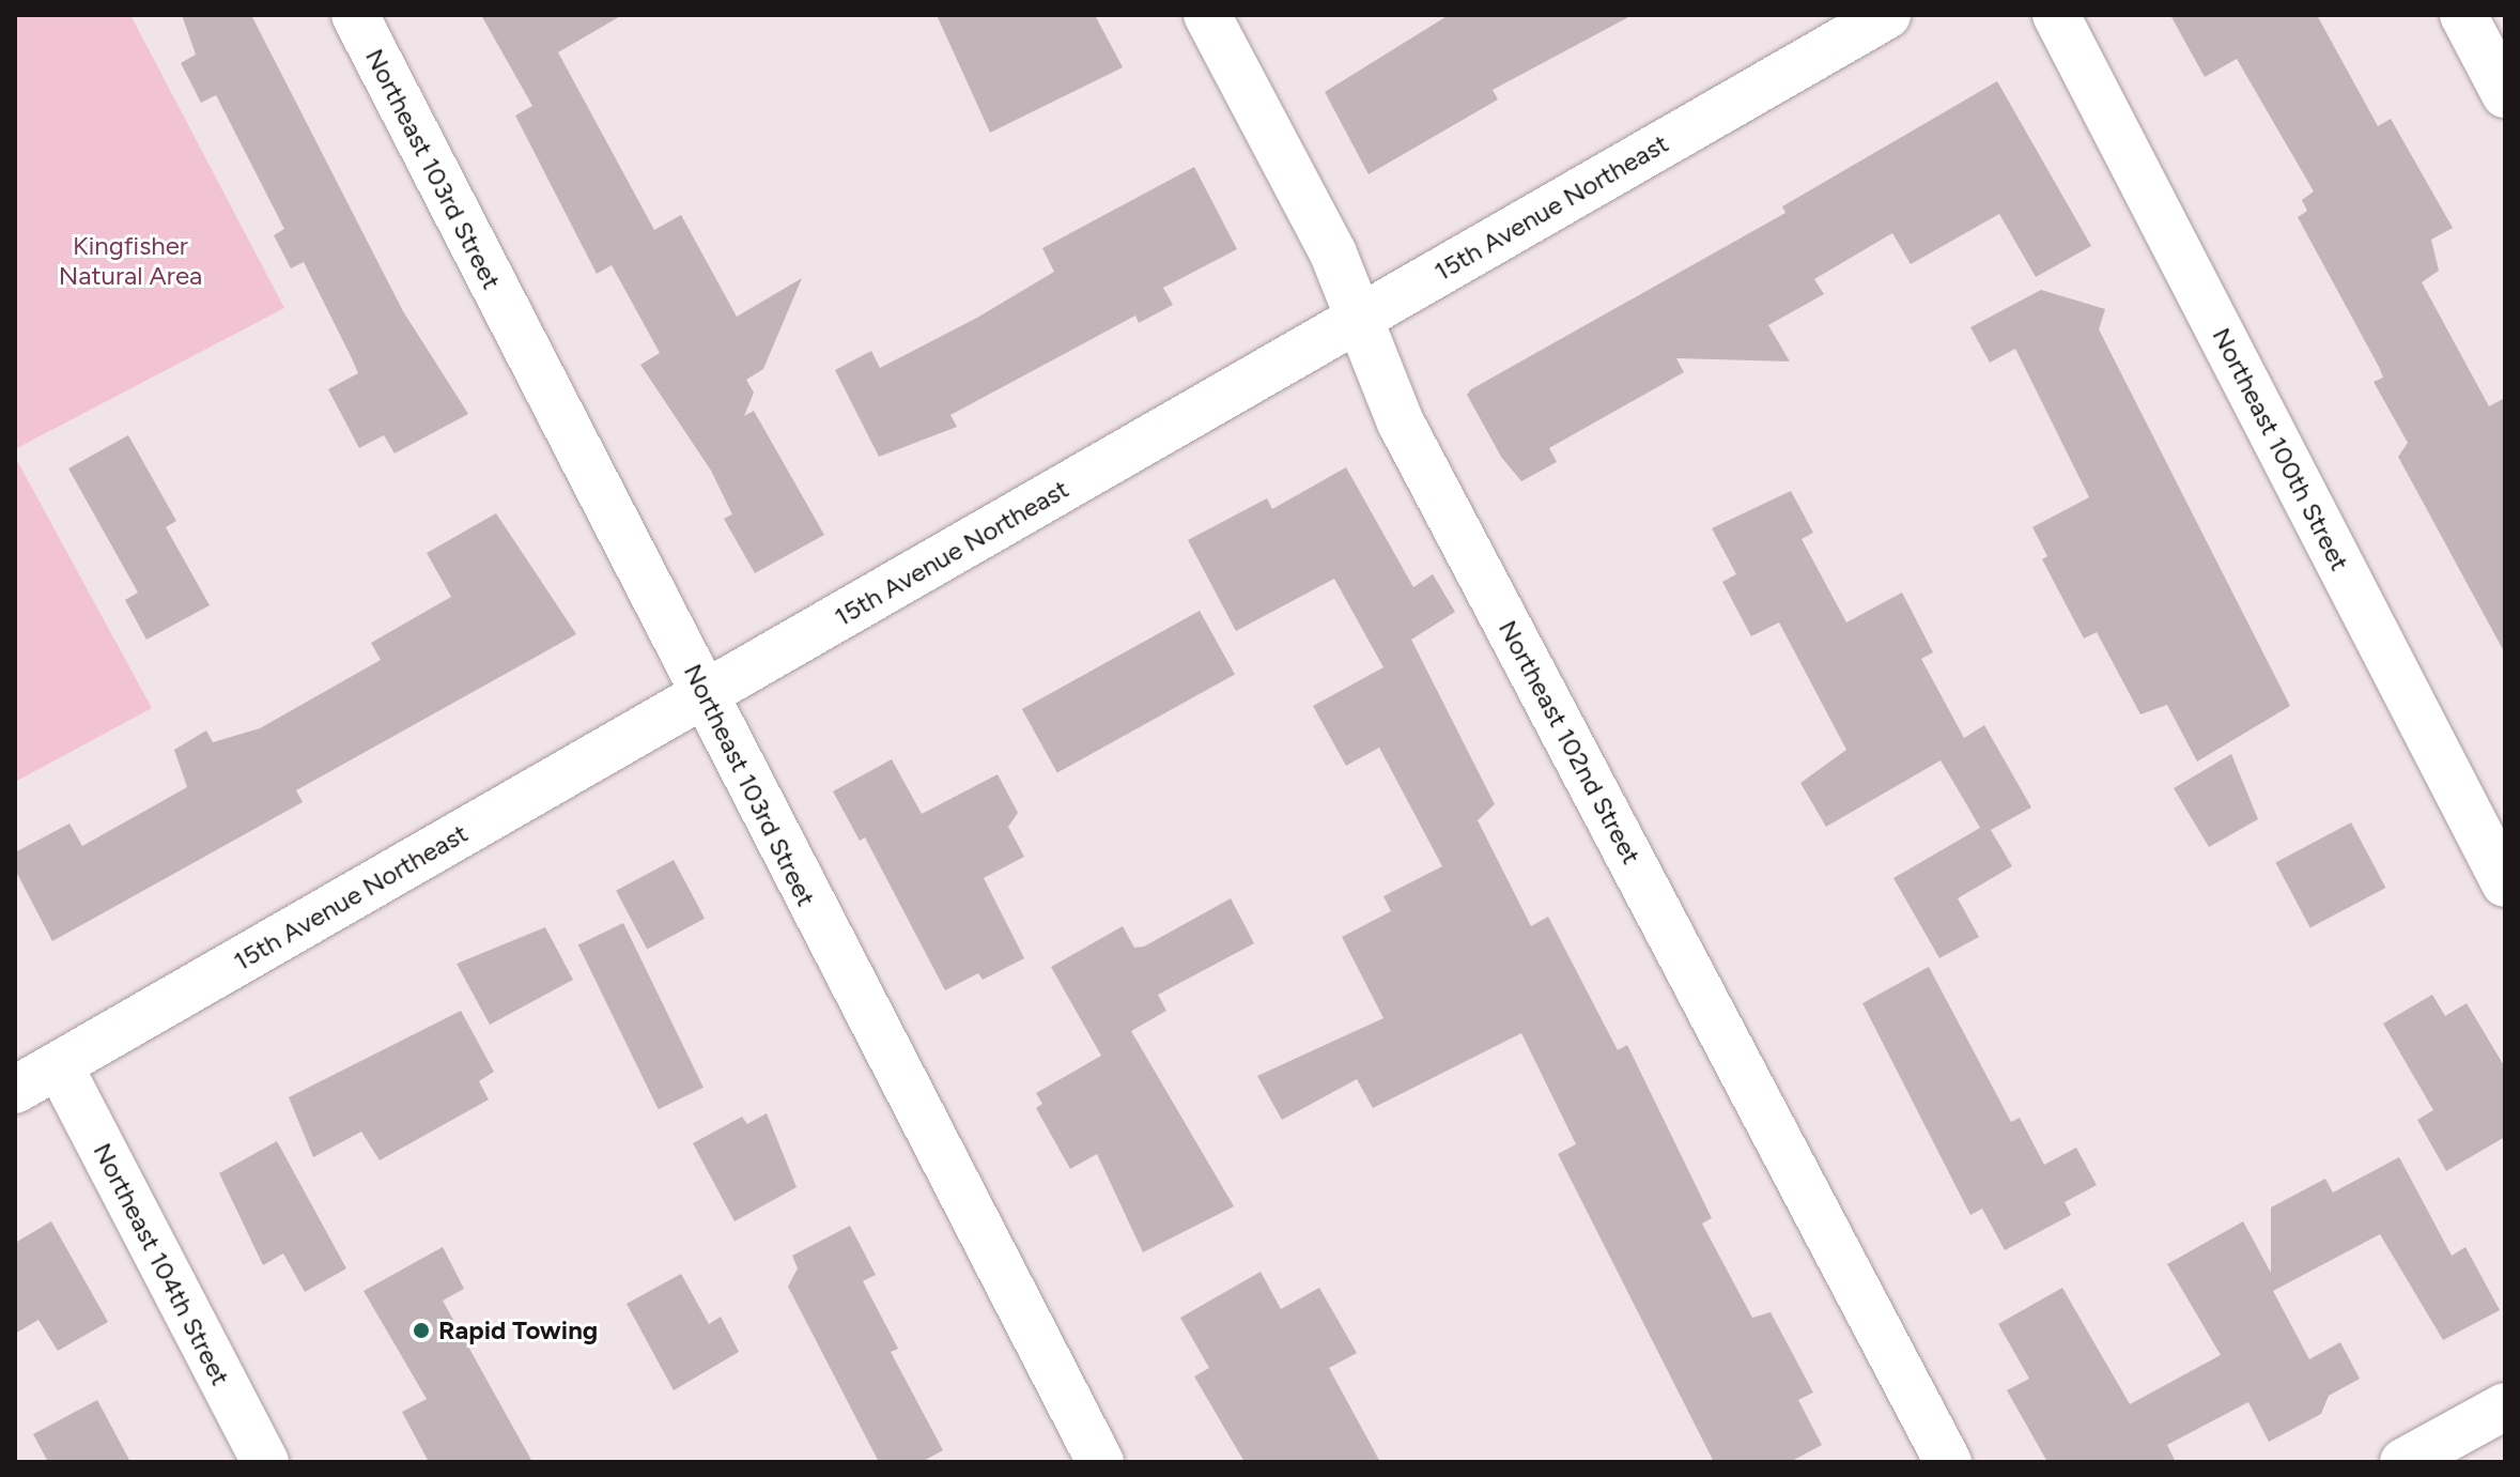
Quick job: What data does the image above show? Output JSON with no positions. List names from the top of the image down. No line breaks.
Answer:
{"streets":{"street":["Northeast 103rd Street","15th Avenue Northeast","Northeast 100th Street","Northeast 102nd Street","Northeast 104th Street"]},"crossings":[["Northeast 103rd Street","15th Avenue Northeast"],["15th Avenue Northeast","Northeast 102nd Street"],["15th Avenue Northeast","Northeast 104th Street"]],"parks":["Kingfisher Natural Area"],"places":["Rapid Towing"]}
